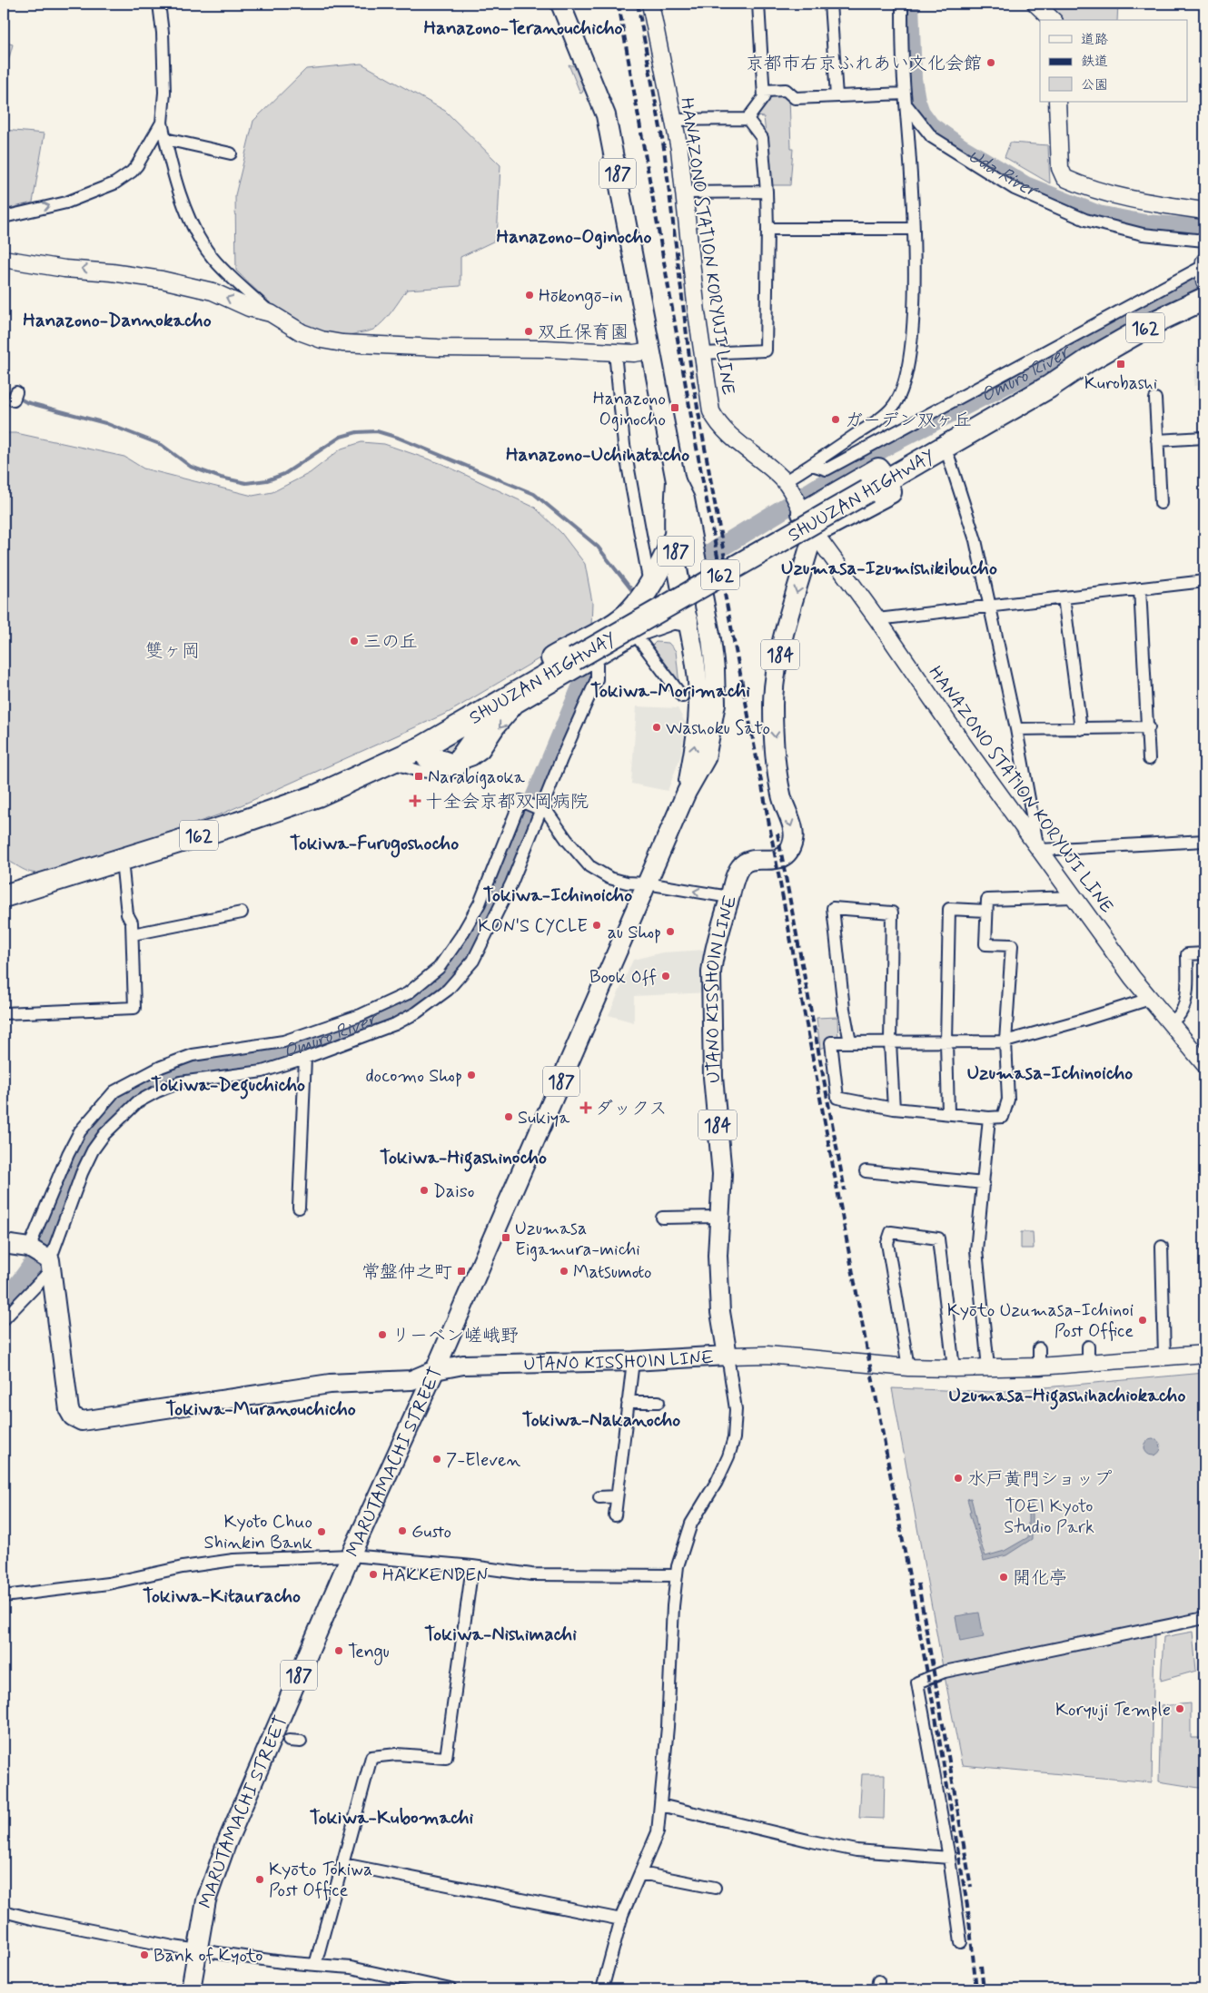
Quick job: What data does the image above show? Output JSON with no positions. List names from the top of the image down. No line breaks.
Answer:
{"streets":{"highway":["162","SHUUZAN HIGHWAY"],"main road":["187","HANAZONO STATION KORYUJI LINE","184","UTANO KISSHOIN LINE","MARUTAMACHI STREET"]},"crossings":[["HANAZONO STATION KORYUJI LINE","UTANO KISSHOIN LINE"],["UTANO KISSHOIN LINE","MARUTAMACHI STREET"]],"districts":["Hanazono-Teranouchicho","Hanazono-Oginocho","Hanazono-Dannokacho","Hanazono-Uchihatacho","Uzumasa-Izumishikibucho","Tokiwa-Morimachi","Tokiwa-Furugoshocho","Tokiwa-Ichinoicho","Uzumasa-Ichinoicho","Tokiwa-Deguchicho","Tokiwa-Higashinocho","Uzumasa-Higashihachiokacho","Tokiwa-Muranouchicho","Tokiwa-Nakanocho","Tokiwa-Kitauracho","Tokiwa-Nishimachi","Tokiwa-Kubomachi"],"water":["Uda River","Omuro River"],"parks":["雙ヶ岡","TOEI Kyoto Studio Park"],"places":{"other":["京都市右京ふれあい文化会館","Hōkongō-in","双丘保育園","ガーデン双ヶ丘","三の丘","Washoku Sato","KON'S CYCLE","au Shop","Book Off","docomo Shop","Sukiya","Daiso","Matsumoto","Kyōto Uzumasa-Ichinoi Post Office","リーベン嵯峨野","7-Eleven","水戸黄門ショップ","Gusto","Kyoto Chuo Shinkin Bank","HAKKENDEN","開化亭","Tengu","Koryuji Temple","Kyōto Tokiwa Post Office","Bank of Kyoto"],"transit":["Kurobashi","Hanazono Oginocho","Narabigaoka","Uzumasa Eigamura-michi","常盤仲之町"],"health":["十全会京都双岡病院","ダックス"]},"legend":["道路","鉄道","公園"]}
